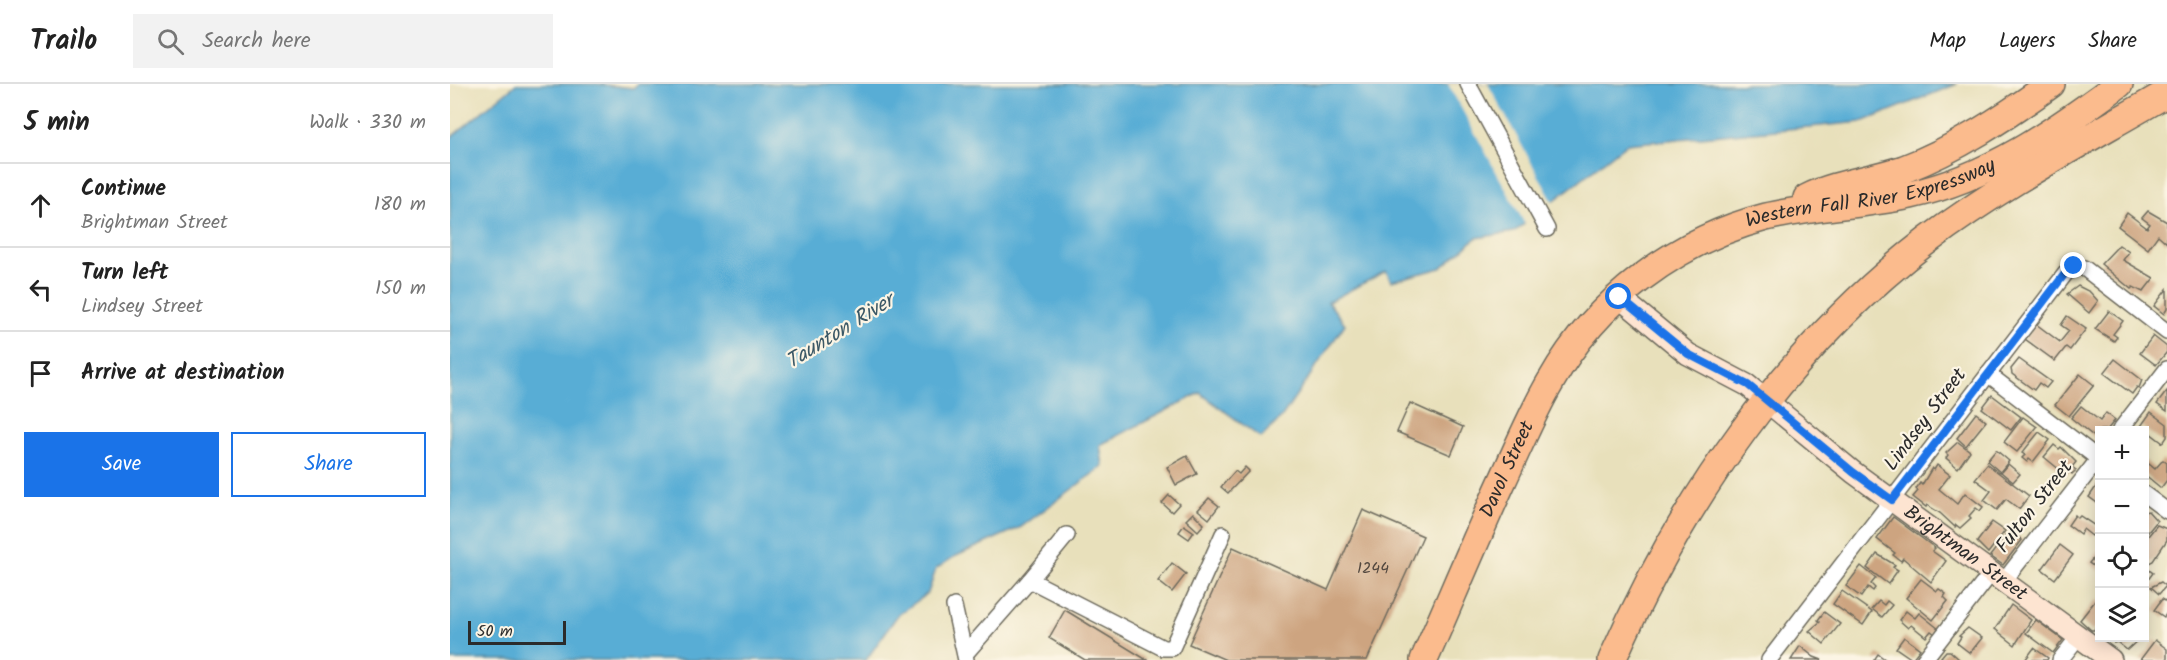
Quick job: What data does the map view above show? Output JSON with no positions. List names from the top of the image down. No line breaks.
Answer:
{"streets":{"highway":["Western Fall River Expressway","Davol Street"],"main road":["Brightman Street"],"street":["Lindsey Street","Fulton Street"]},"crossings":[["Western Fall River Expressway","Davol Street"],["Western Fall River Expressway","Brightman Street"],["Lindsey Street","Brightman Street"],["Davol Street","Brightman Street"],["Fulton Street","Brightman Street"]],"water":["Taunton River"],"house_numbers":["1244"],"scale_bar":"50 m","page":{"header":"Trailo","search":"Search here","nav":["Map","Layers","Share"],"heading":["5 min","Walk · 330 m"],"list":[["Continue","Brightman Street","180 m"],["Turn left","Lindsey Street","150 m"],"Arrive at destination"],"buttons":["Save","Share"],"map_buttons":["+","−"],"scale":"50 m"}}
